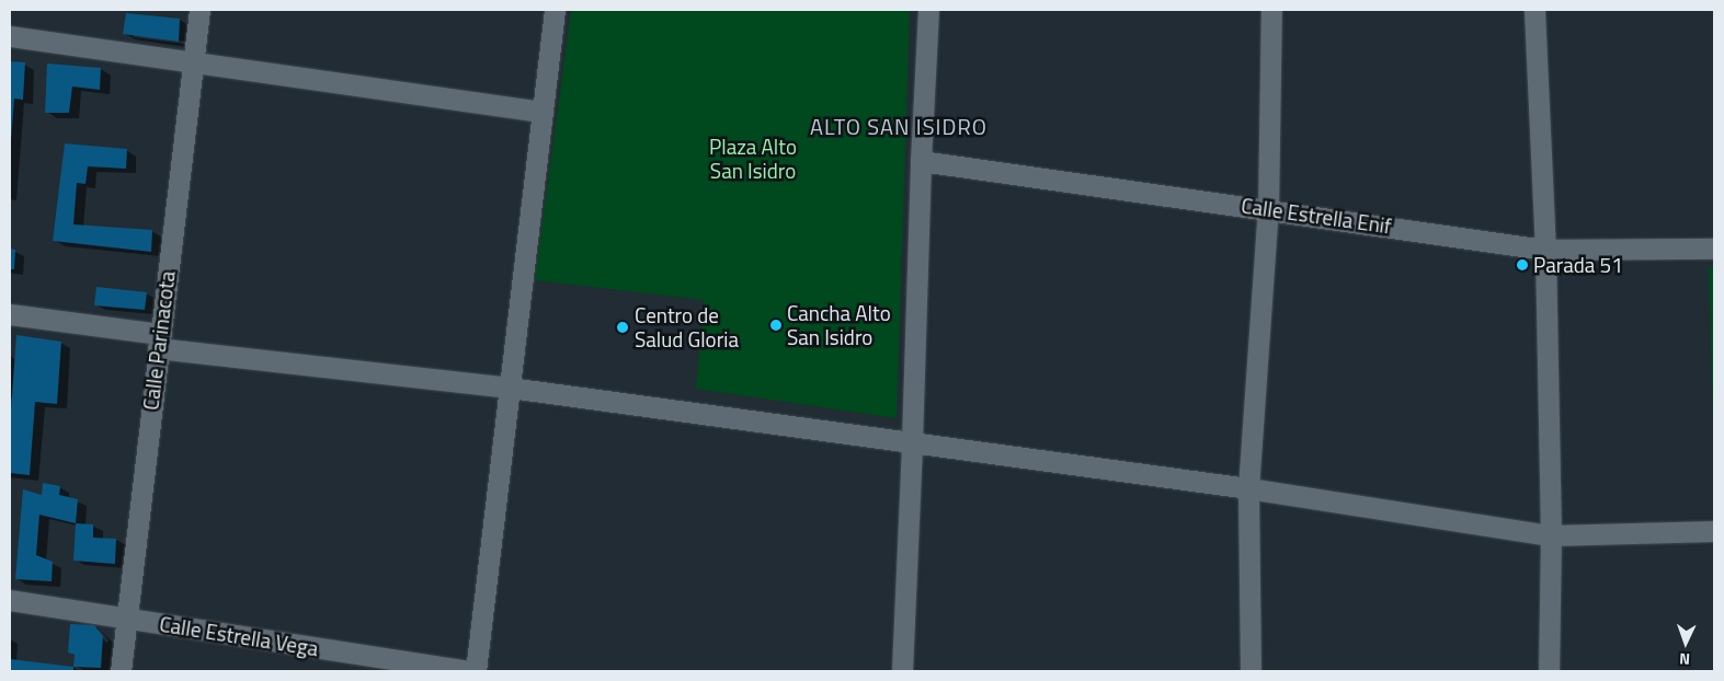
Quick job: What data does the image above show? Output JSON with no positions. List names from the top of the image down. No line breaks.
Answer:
{"streets":{"street":["Calle Estrella Enif","Calle Parinacota","Calle Estrella Vega"]},"crossings":[["Calle Parinacota","Calle Estrella Vega"]],"districts":["ALTO SAN ISIDRO"],"parks":["Plaza Alto San Isidro"],"places":["Parada 51","Cancha Alto San Isidro","Centro de Salud Gloria"],"north":"bottom"}
